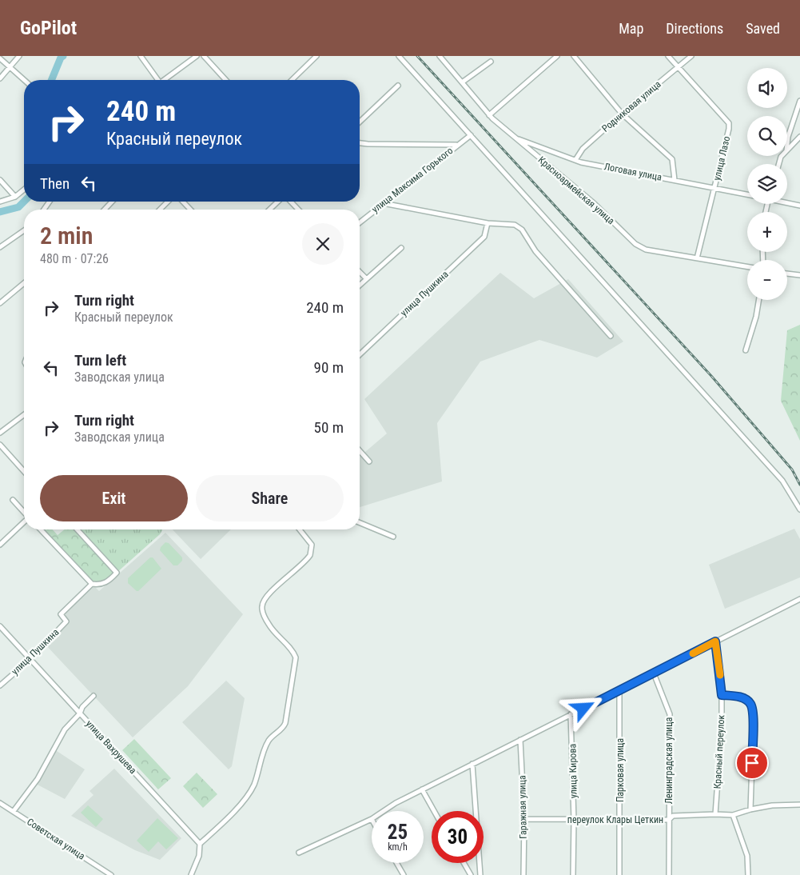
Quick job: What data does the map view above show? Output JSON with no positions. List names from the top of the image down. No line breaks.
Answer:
{"streets":{"street":["Родниковая улица","улица Лазо","Логовая улица","улица Максима Горького","Красноармейская улица","улица Пушкина","улица Вахрушева","Красный переулок","Ленинградская улица","Парковая улица","улица Кирова","Гаражная улица","переулок Клары Цеткин","Советская улица"]},"crossings":[["Родниковая улица","улица Лазо"],["Родниковая улица","Логовая улица"],["улица Лазо","Логовая улица"],["улица Лазо","Красноармейская улица"],["Логовая улица","Красноармейская улица"],["улица Пушкина","улица Вахрушева"],["Красный переулок","переулок Клары Цеткин"],["Ленинградская улица","переулок Клары Цеткин"],["Парковая улица","переулок Клары Цеткин"],["улица Кирова","переулок Клары Цеткин"],["Гаражная улица","переулок Клары Цеткин"]],"page":{"header":"GoPilot","nav":["Map","Directions","Saved"],"map_buttons":["+","−"],"turn":["240 m","Красный переулок"],"then":"Then","heading":["2 min","480 m · 07:26"],"list":[{"name":"Turn right","note":"Красный переулок","value":"240 m"},{"name":"Turn left","note":"Заводская улица","value":"90 m"},{"name":"Turn right","note":"Заводская улица","value":"50 m"}],"buttons":["Exit","Share"],"speed":"25 km/h","limit":"30"}}
